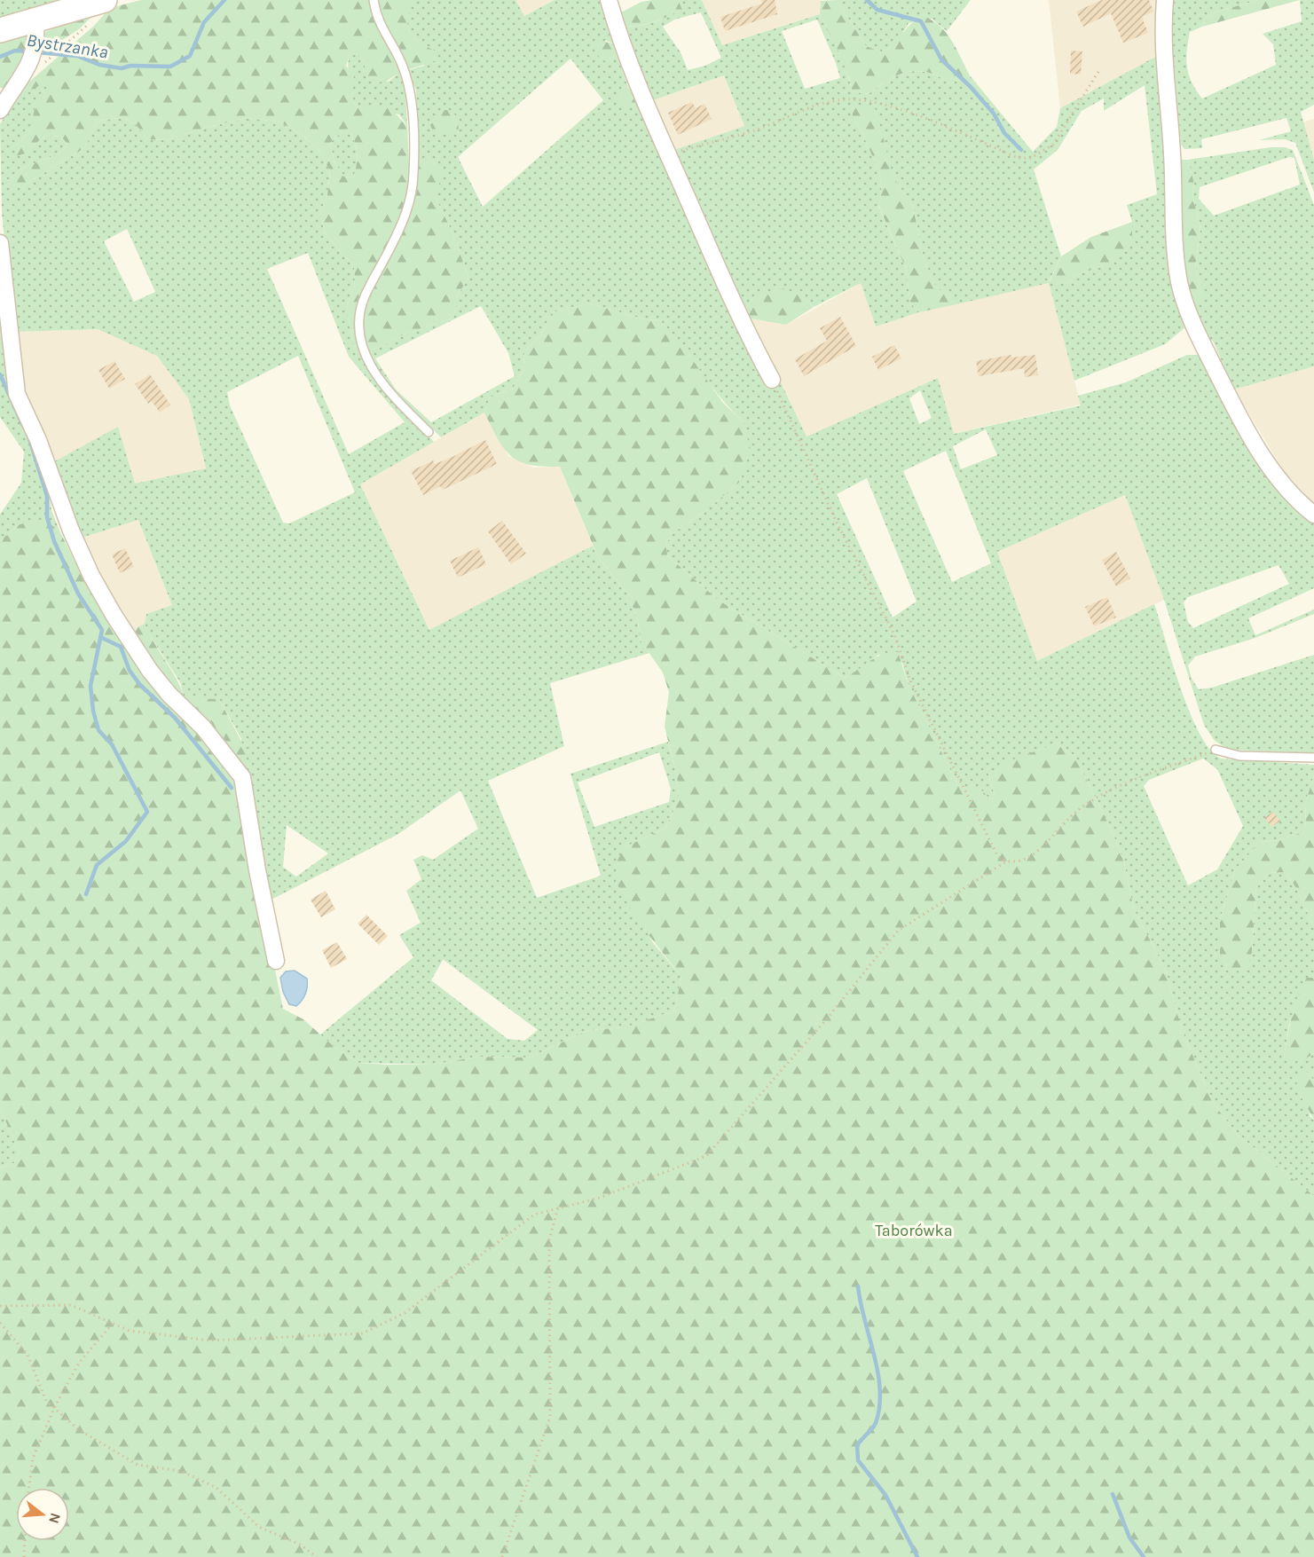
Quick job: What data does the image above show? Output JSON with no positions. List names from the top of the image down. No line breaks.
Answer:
{"water":["Bystrzanka"],"parks":["Taborówka"],"north":"right"}
